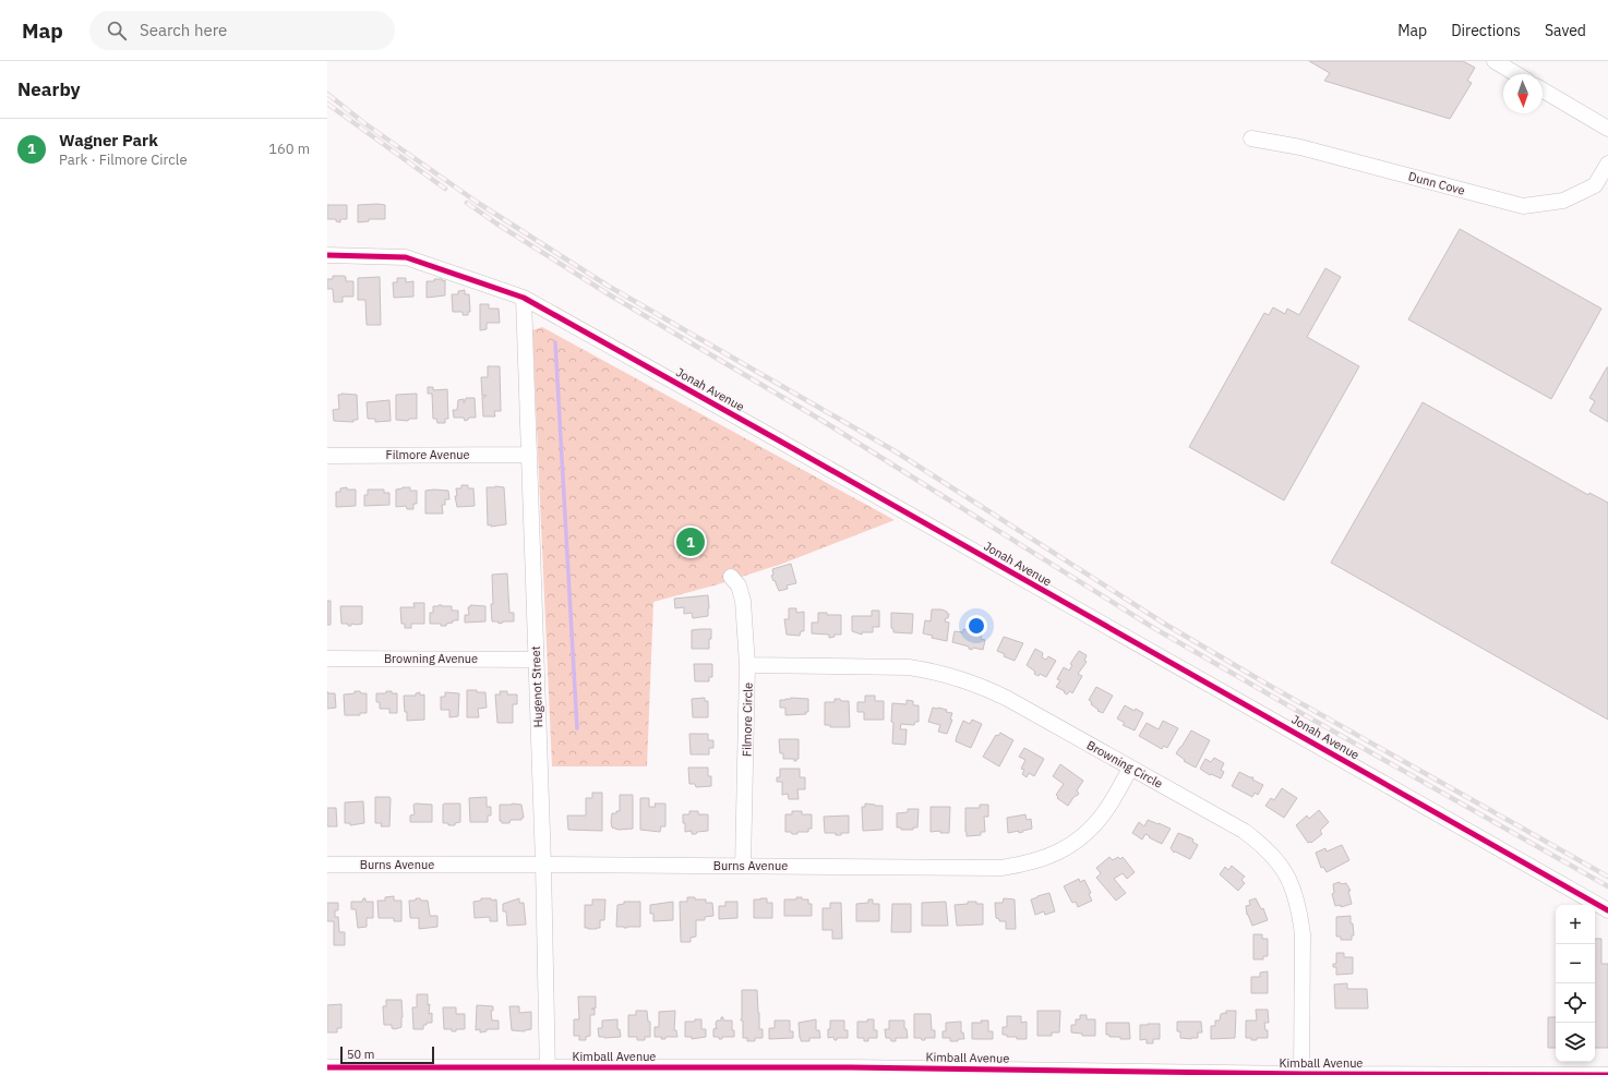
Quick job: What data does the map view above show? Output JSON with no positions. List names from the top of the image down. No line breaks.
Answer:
{"streets":{"street":["Dunn Cove","Jonah Avenue","Filmore Avenue","Browning Avenue","Hugenot Street","Filmore Circle","Browning Circle","Burns Avenue","Kimball Avenue"]},"crossings":[["Jonah Avenue","Hugenot Street"],["Filmore Avenue","Hugenot Street"],["Browning Avenue","Hugenot Street"],["Hugenot Street","Burns Avenue"],["Hugenot Street","Kimball Avenue"],["Filmore Circle","Browning Circle"],["Filmore Circle","Burns Avenue"],["Browning Circle","Burns Avenue"],["Browning Circle","Kimball Avenue"]],"scale_bar":"50 m","north":"bottom","page":{"header":"Map","search":"Search here","nav":["Map","Directions","Saved"],"heading":"Nearby","list":[{"mark":"1","name":"Wagner Park","note":"Park · Filmore Circle","value":"160 m"}],"pins":"1","map_buttons":["+","−"],"scale":"50 m"}}
